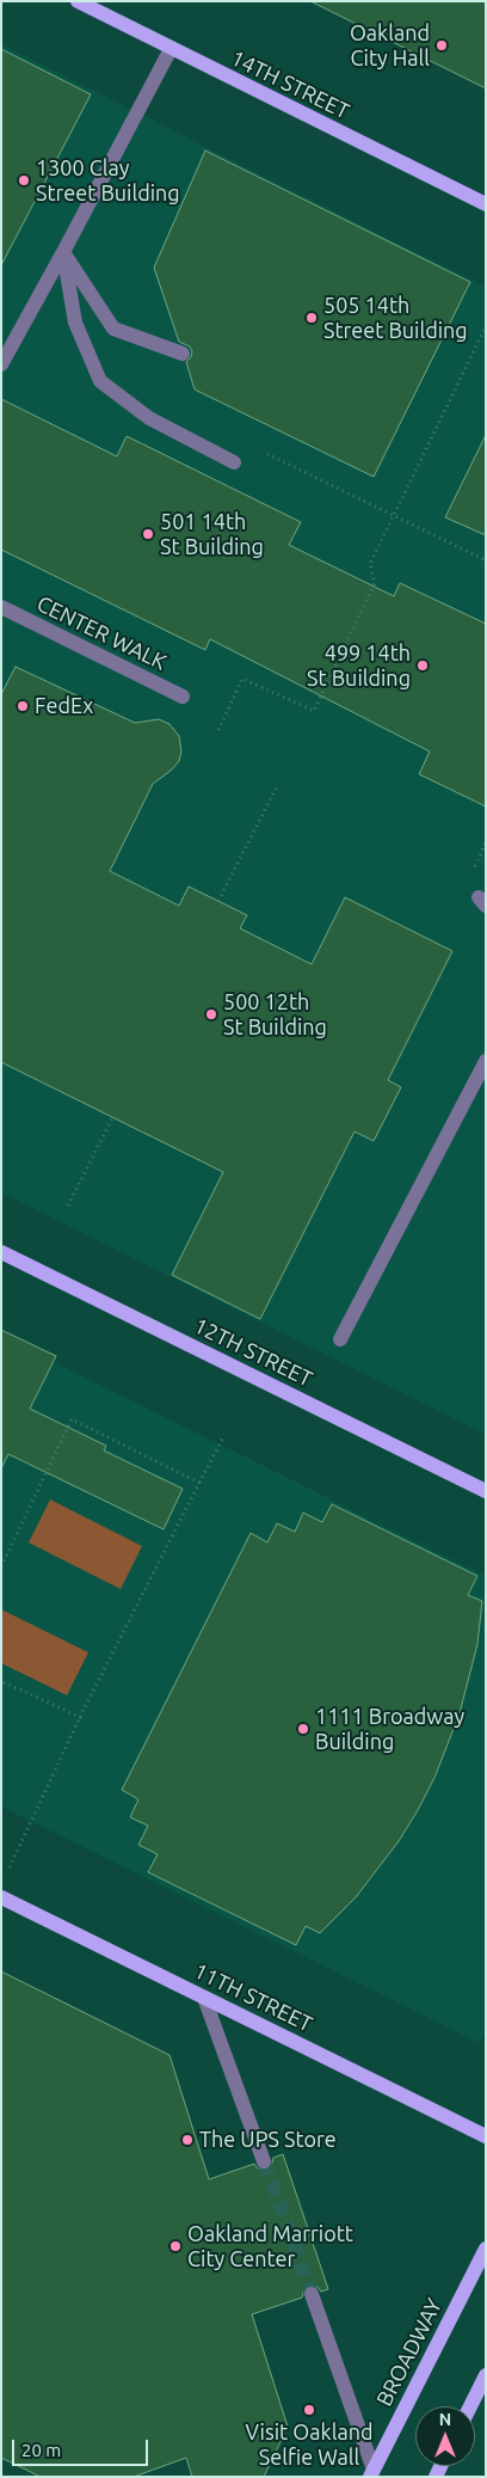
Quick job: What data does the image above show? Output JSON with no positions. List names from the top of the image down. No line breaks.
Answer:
{"streets":{"main road":["14TH STREET","12TH STREET","11TH STREET","BROADWAY"],"street":["CENTER WALK"]},"places":["Oakland City Hall","1300 Clay Street Building","505 14th Street Building","501 14th St Building","499 14th St Building","FedEx","500 12th St Building","1111 Broadway Building","The UPS Store","Oakland Marriott City Center","Visit Oakland Selfie Wall"],"scale_bar":"20 m","north":"top"}
